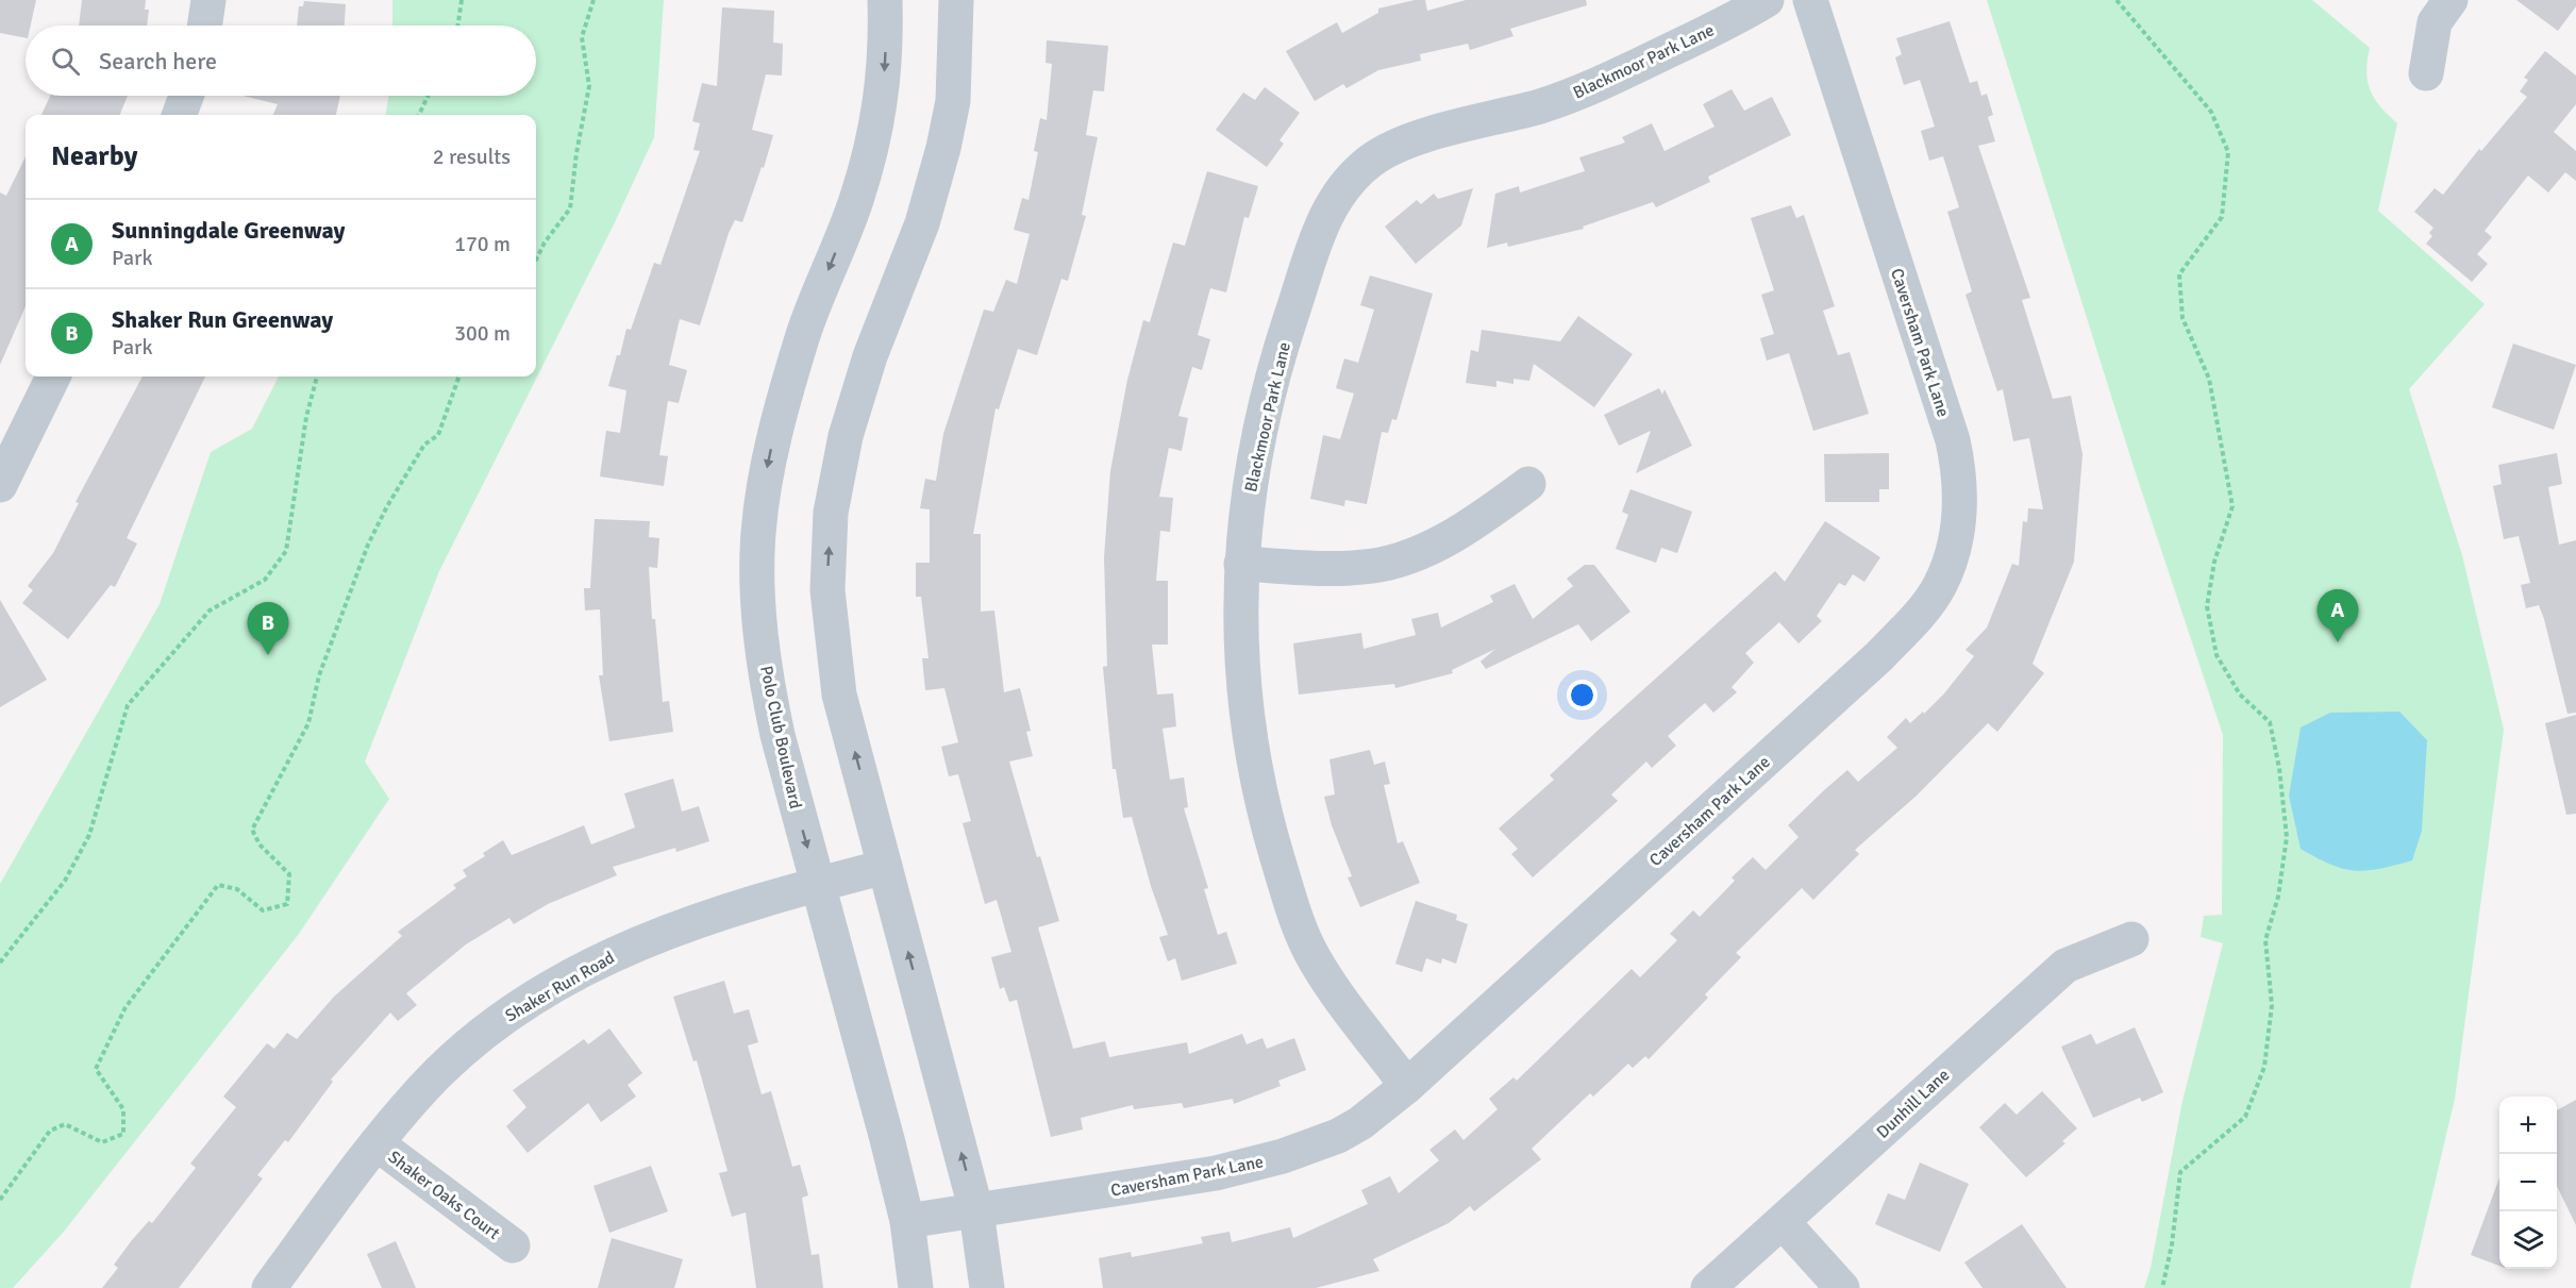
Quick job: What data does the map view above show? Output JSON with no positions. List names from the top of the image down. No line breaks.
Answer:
{"streets":{"street":["Blackmoor Park Lane","Caversham Park Lane","Polo Club Boulevard","Shaker Run Road","Dunhill Lane","Shaker Oaks Court"]},"crossings":[["Blackmoor Park Lane","Caversham Park Lane"],["Caversham Park Lane","Polo Club Boulevard"],["Polo Club Boulevard","Shaker Run Road"],["Shaker Run Road","Shaker Oaks Court"]],"page":{"search":"Search here","heading":["Nearby","2 results"],"list":[{"mark":"A","name":"Sunningdale Greenway","note":"Park","value":"170 m"},{"mark":"B","name":"Shaker Run Greenway","note":"Park","value":"300 m"}],"pins":["A","B"],"map_buttons":["+","−"]}}
